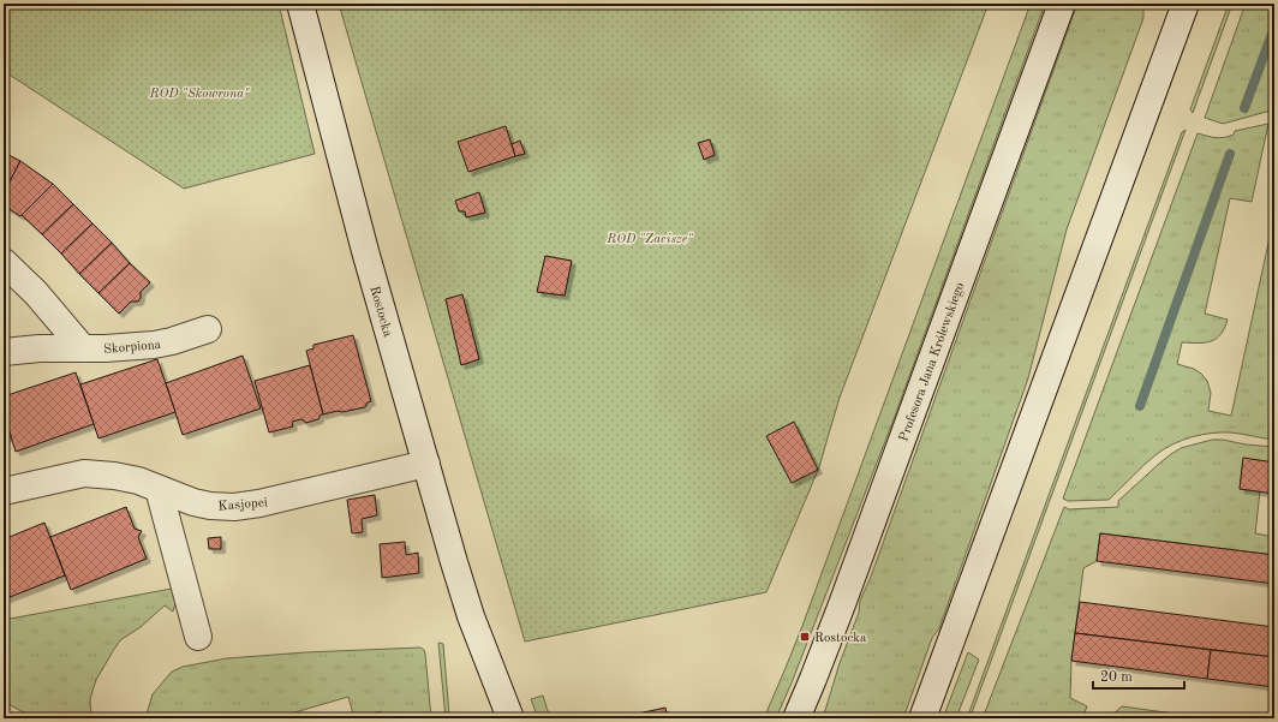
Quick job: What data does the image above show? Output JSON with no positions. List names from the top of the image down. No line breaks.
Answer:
{"streets":{"street":["Rostocka","Skorpiona","Profesora Jana Królewskiego","Kasjopei"]},"crossings":[["Rostocka","Kasjopei"]],"parks":["ROD \"Skowrona\"","ROD \"Zacisze\""],"places":{"transit":["Rostocka"]},"scale_bar":"20 m"}
